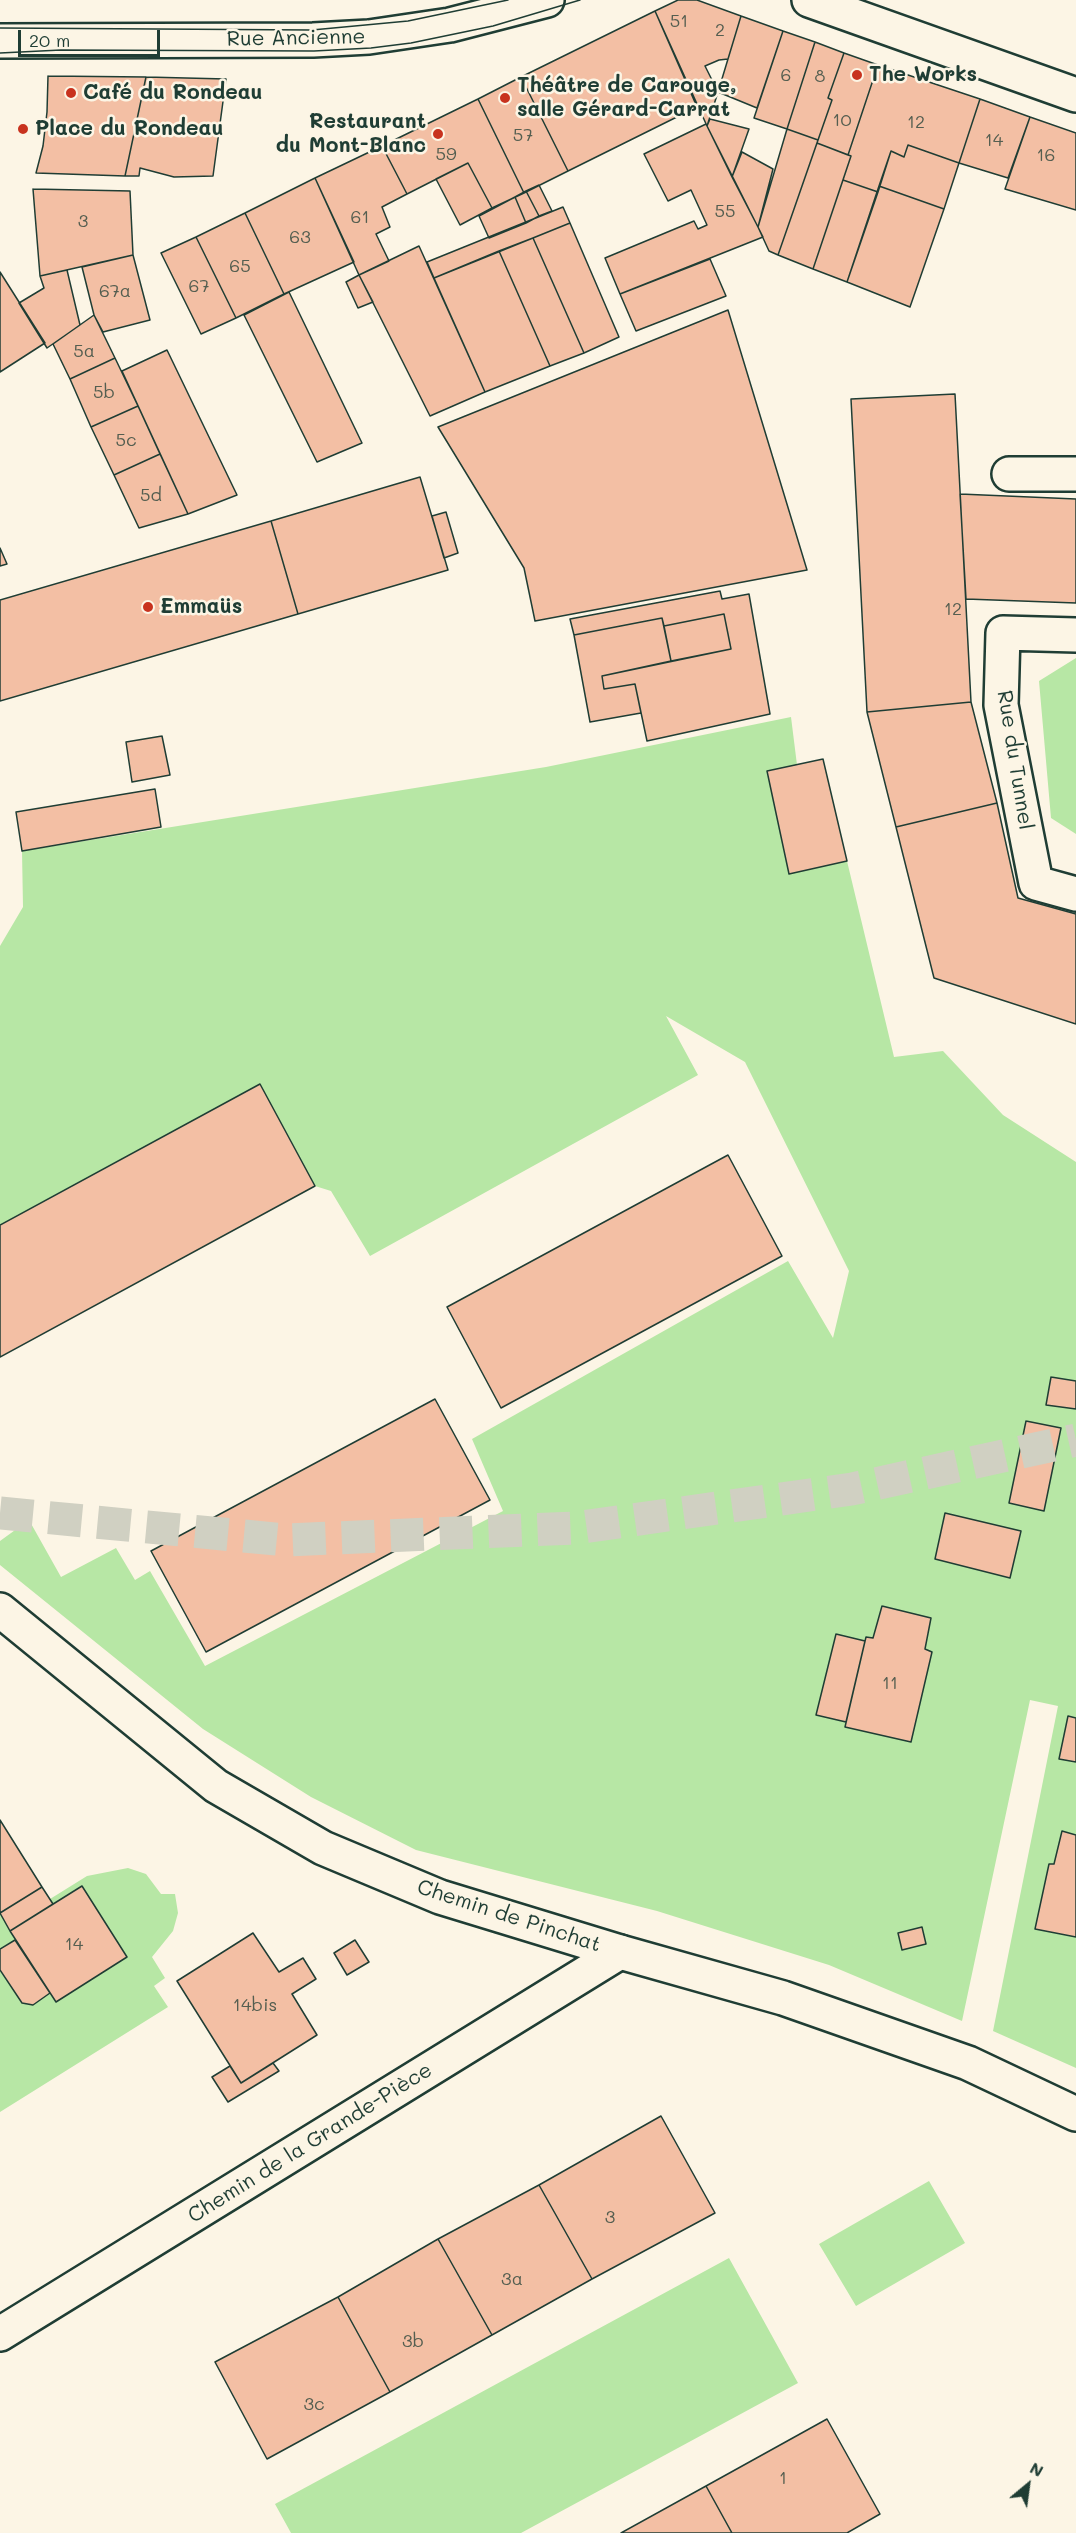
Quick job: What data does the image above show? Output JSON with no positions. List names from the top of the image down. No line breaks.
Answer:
{"streets":{"street":["Rue Ancienne","Rue du Tunnel","Chemin de Pinchat","Chemin de la Grande-Pièce"]},"crossings":[["Chemin de Pinchat","Chemin de la Grande-Pièce"]],"places":["The Works","Café du Rondeau","Théâtre de Carouge, salle Gérard-Carrat","Place du Rondeau","Restaurant du Mont-Blanc","Emmaüs"],"house_numbers":["51","2","6","8","10","12","57","14","59","16","55","61","3","63","65","67","67a","5a","5b","5c","5d","12","11","14","14bis","3","3a","3b","3c","1"],"scale_bar":"20 m","north":"top right"}
